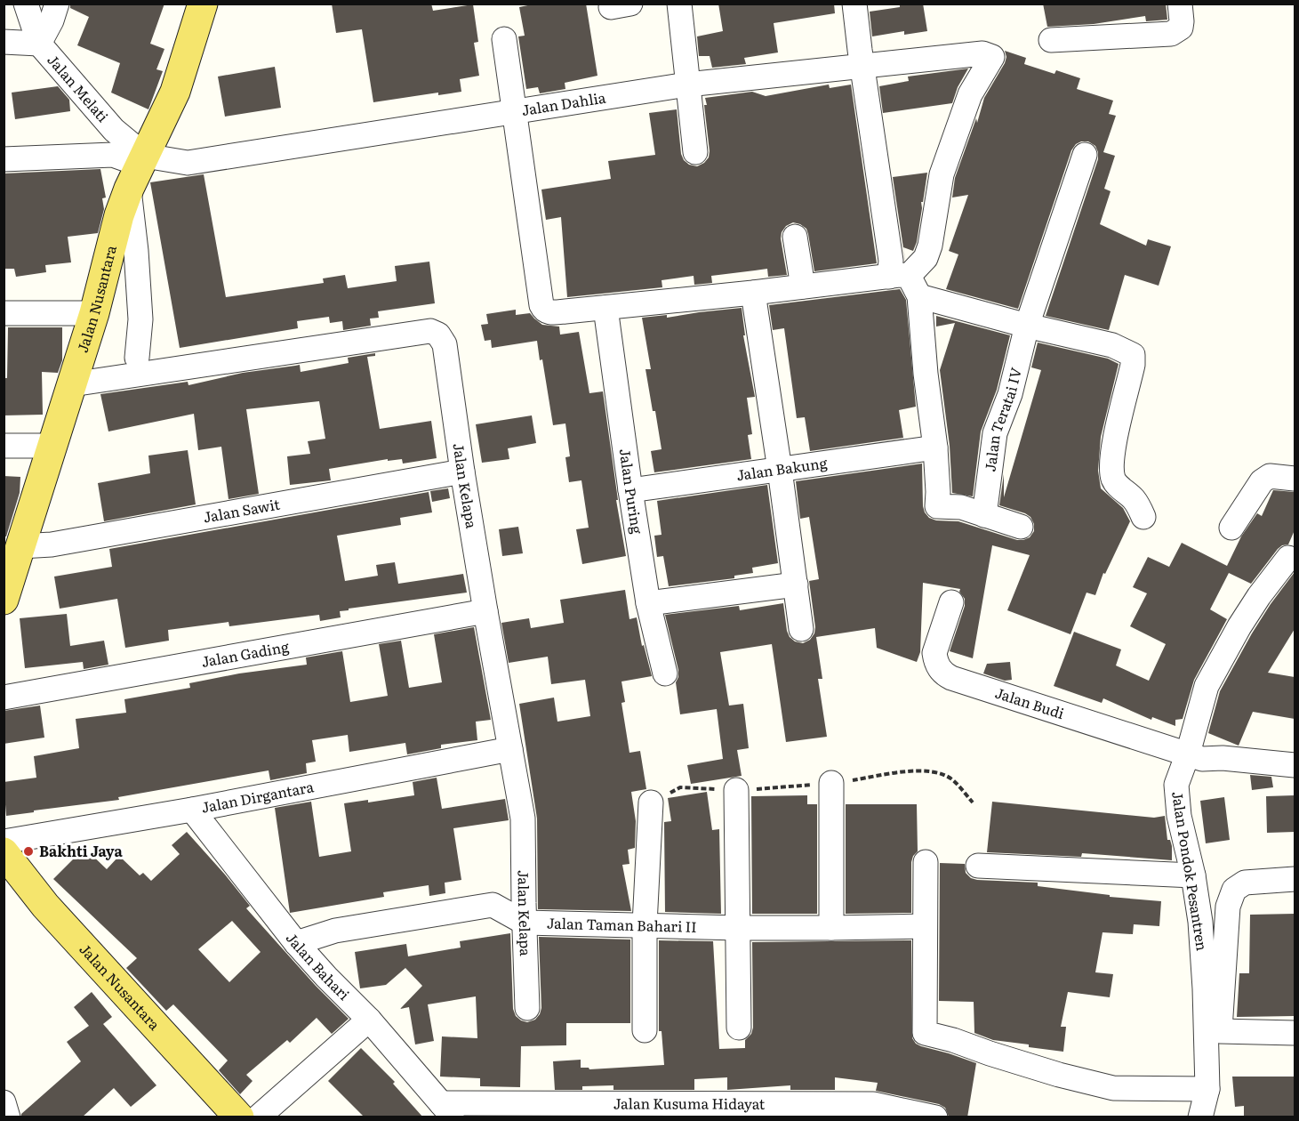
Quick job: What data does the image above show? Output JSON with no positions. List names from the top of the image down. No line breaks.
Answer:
{"streets":{"main road":["Jalan Nusantara"],"street":["Jalan Melati","Jalan Dahlia","Jalan Teratai IV","Jalan Bakung","Jalan Kelapa","Jalan Puring","Jalan Sawit","Jalan Gading","Jalan Budi","Jalan Dirgantara","Jalan Pondok Pesantren","Jalan Taman Bahari II","Jalan Bahari","Jalan Kusuma Hidayat"]},"crossings":[["Jalan Melati","Jalan Dahlia"],["Jalan Melati","Jalan Nusantara"],["Jalan Dahlia","Jalan Nusantara"],["Jalan Nusantara","Jalan Kelapa"],["Jalan Nusantara","Jalan Sawit"],["Jalan Bakung","Jalan Puring"],["Jalan Kelapa","Jalan Sawit"],["Jalan Kelapa","Jalan Gading"],["Jalan Kelapa","Jalan Dirgantara"],["Jalan Kelapa","Jalan Taman Bahari II"],["Jalan Budi","Jalan Pondok Pesantren"],["Jalan Dirgantara","Jalan Bahari"],["Jalan Taman Bahari II","Jalan Bahari"],["Jalan Bahari","Jalan Kusuma Hidayat"]],"places":["Bakhti Jaya"]}
